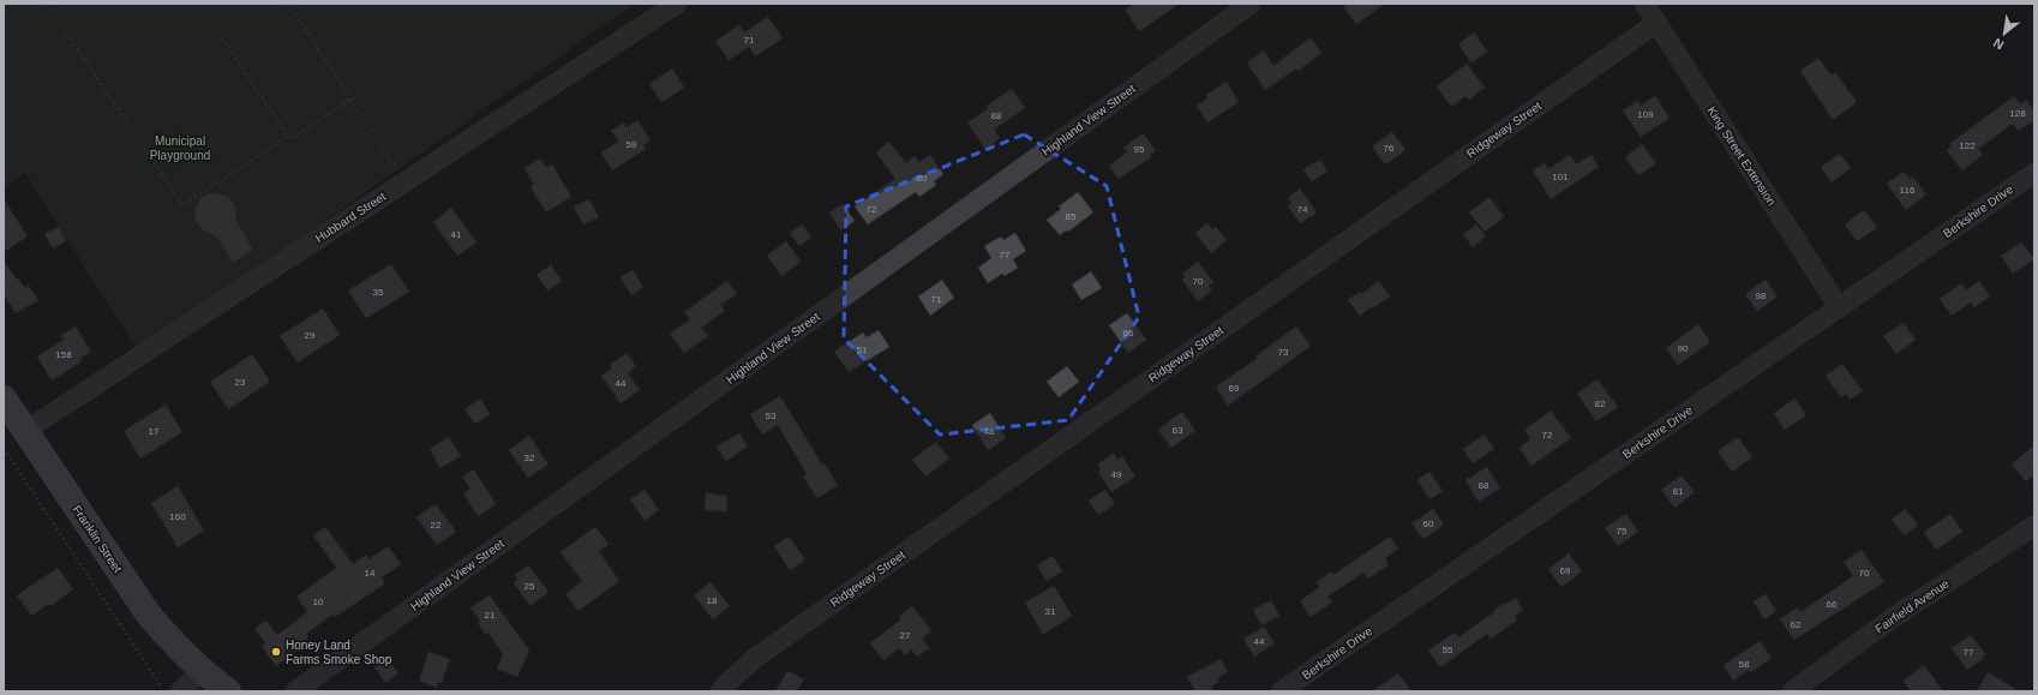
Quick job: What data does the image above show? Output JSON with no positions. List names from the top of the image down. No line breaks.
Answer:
{"streets":{"main road":["Franklin Street"],"street":["Highland View Street","Ridgeway Street","King Street Extension","Berkshire Drive","Hubbard Street","Fairfield Avenue"]},"crossings":[["Ridgeway Street","King Street Extension"],["King Street Extension","Berkshire Drive"],["Hubbard Street","Franklin Street"]],"parks":["Municipal Playground"],"places":["Honey Land Farms Smoke Shop"],"house_numbers":["71","128","109","88","59","122","76","95","101","80","116","72","74","85","41","77","70","35","98","71","66","29","90","51","73","158","23","44","69","82","53","63","17","48","72","32","49","68","81","160","60","22","75","69","14","70","25","18","10","66","31","21","62","27","44","55","77","58"],"north":"bottom left"}
